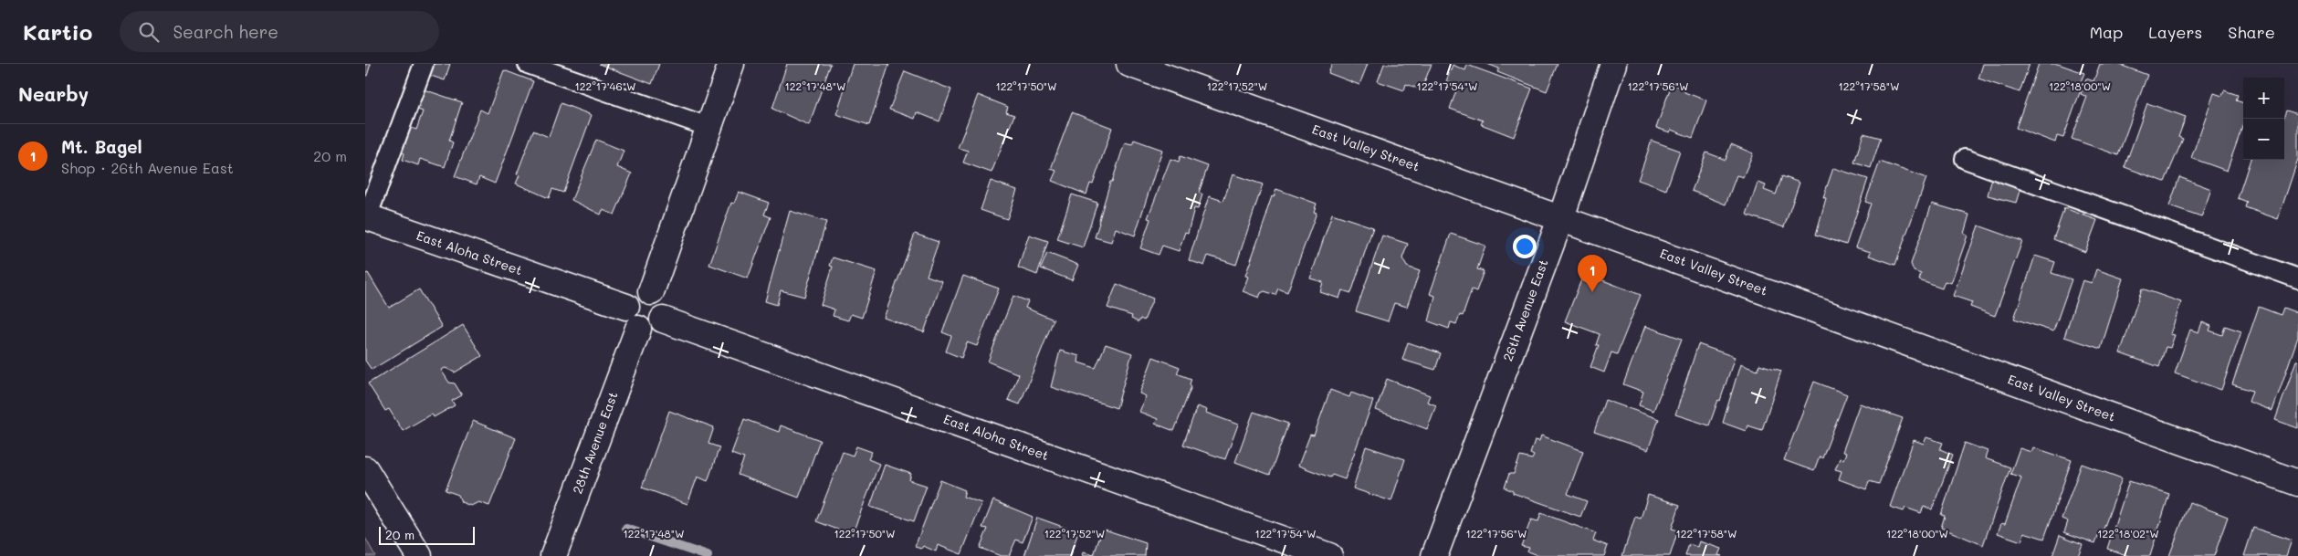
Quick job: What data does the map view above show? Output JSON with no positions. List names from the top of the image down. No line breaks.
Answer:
{"streets":{"street":["East Valley Street","East Aloha Street","26th Avenue East","28th Avenue East"]},"crossings":[["East Valley Street","26th Avenue East"],["East Aloha Street","28th Avenue East"]],"scale_bar":"20 m","page":{"header":"Kartio","search":"Search here","nav":["Map","Layers","Share"],"heading":"Nearby","map_buttons":["+","−"],"list":[{"mark":"1","name":"Mt. Bagel","note":"Shop · 26th Avenue East","value":"20 m"}],"pins":"1","scale":"20 m"},"coordinates":["122°17'46\"W","122°17'48\"W","122°17'50\"W","122°17'52\"W","122°17'54\"W","122°17'56\"W","122°17'58\"W","122°18'00\"W","122°18'02\"W"]}
